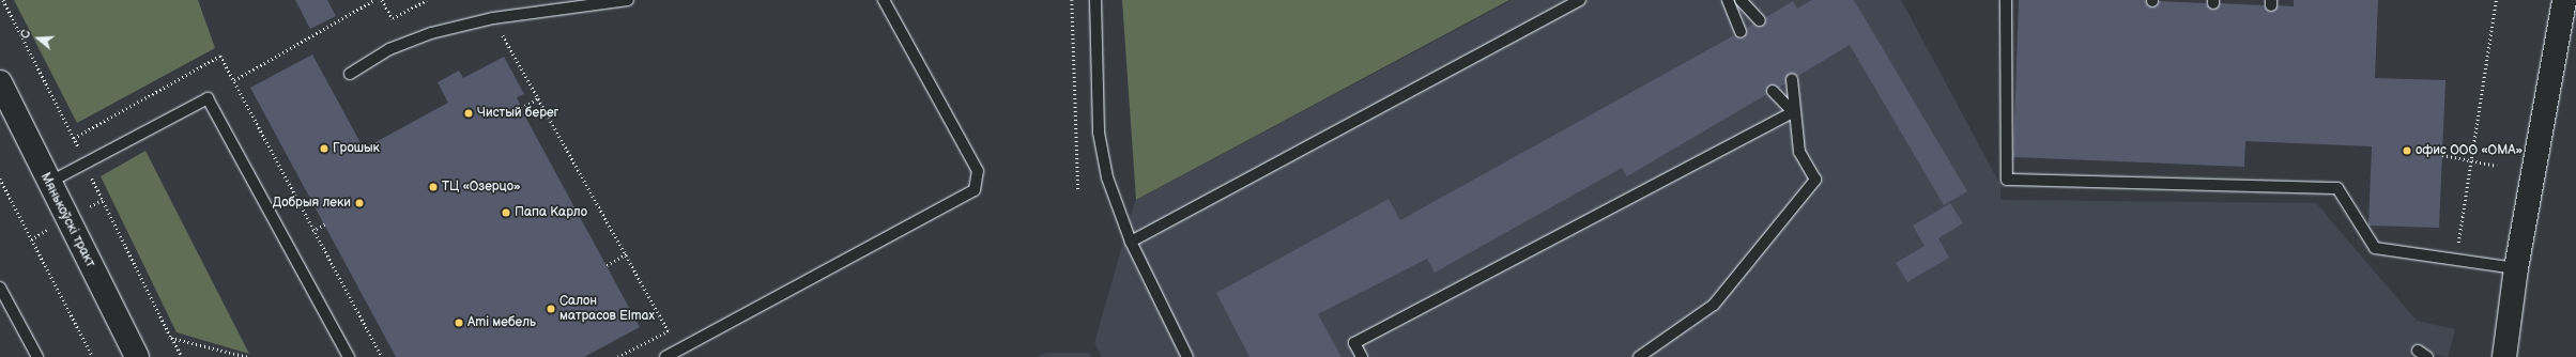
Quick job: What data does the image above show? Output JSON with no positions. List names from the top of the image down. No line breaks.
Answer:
{"streets":{"main road":["Мянькоўскі тракт"]},"places":["Чистый берег","Грошык","офис ООО «ОМА»","ТЦ «Озерцо»","Добрыя леки","Папа Карло","Салон матрасов Elmax","Ami мебель"],"north":"left"}
